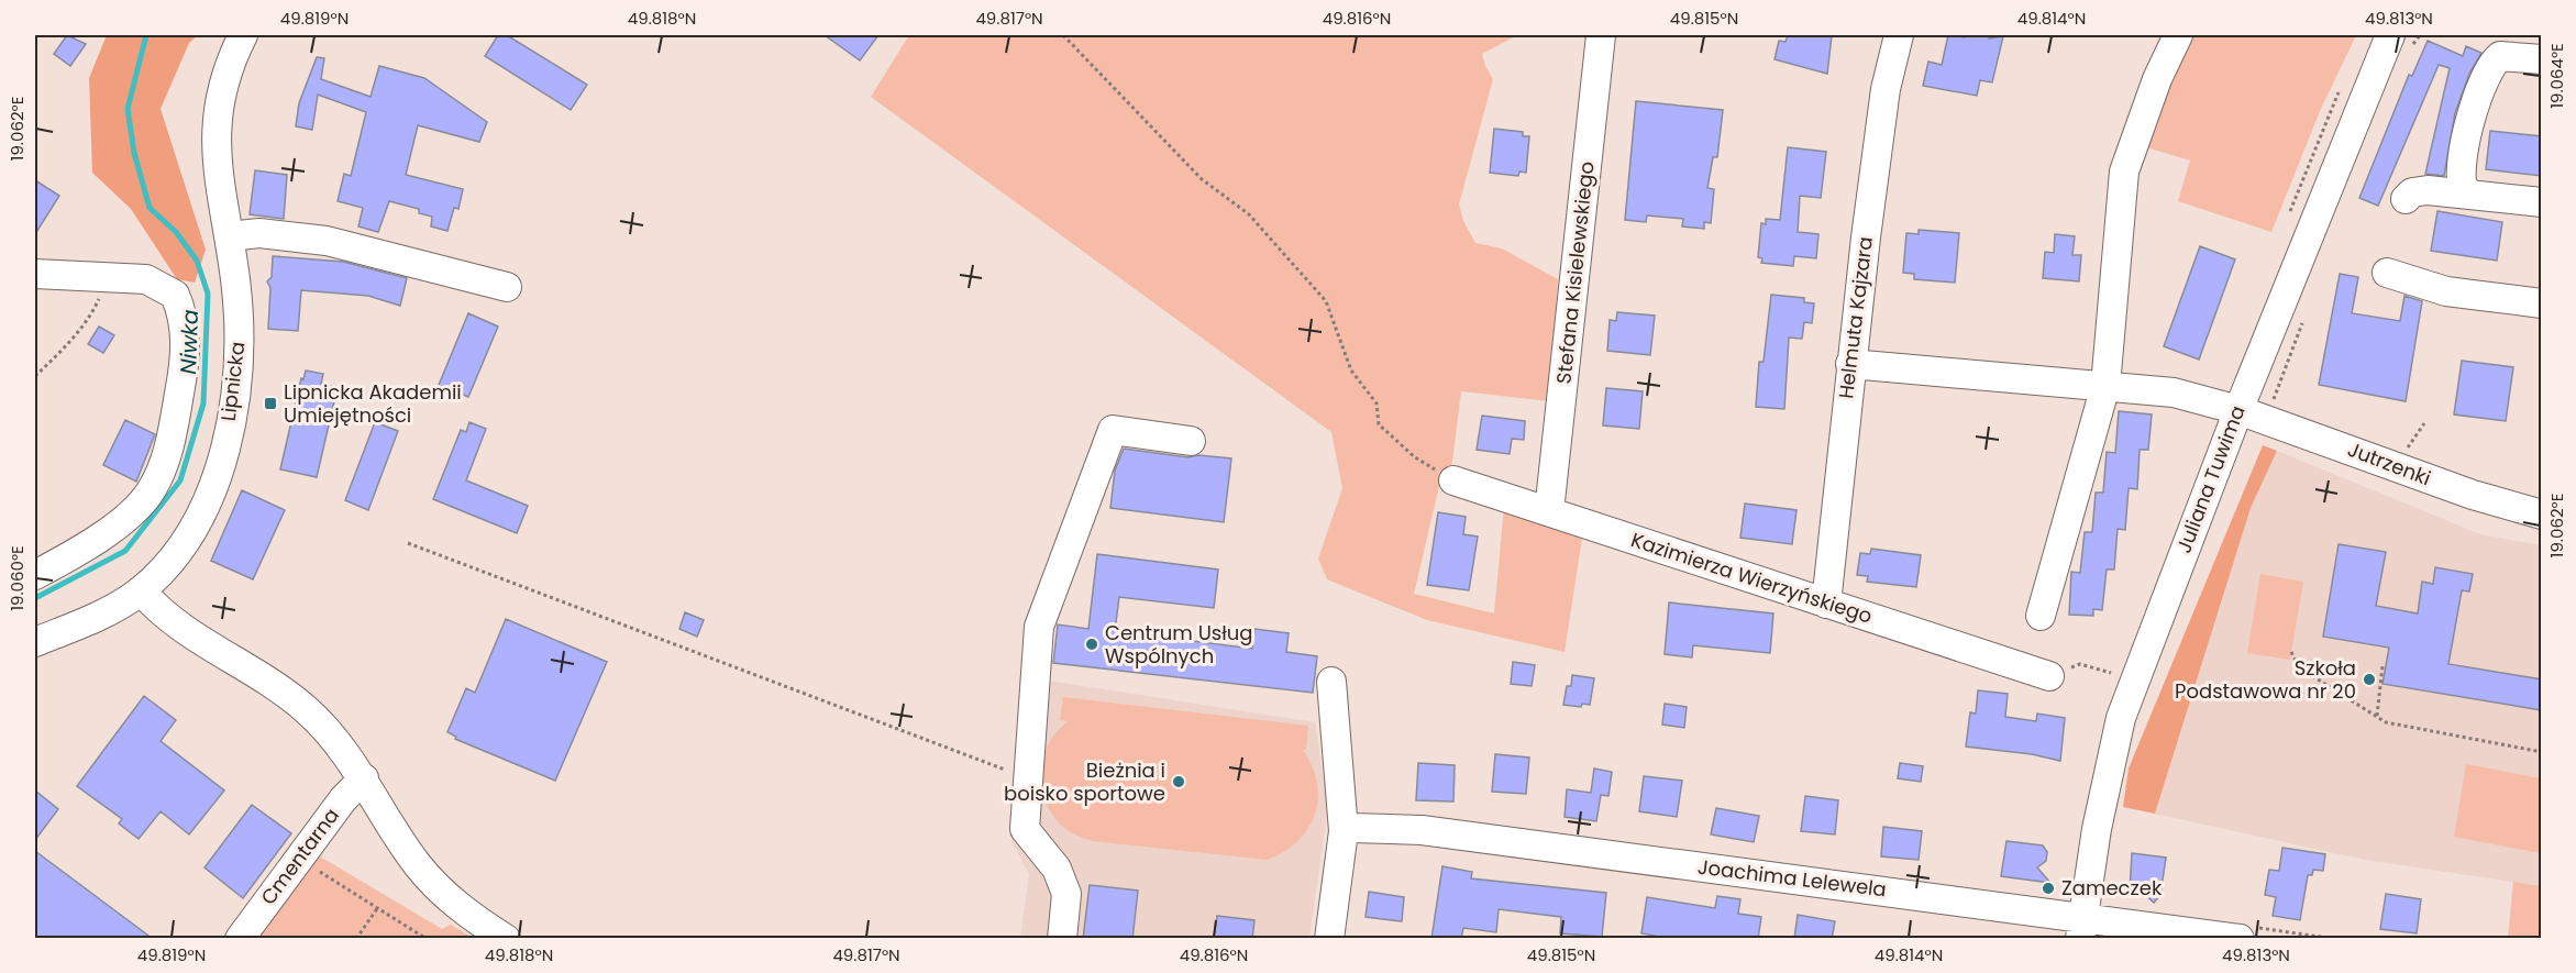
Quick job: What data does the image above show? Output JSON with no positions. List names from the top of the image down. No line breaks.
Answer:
{"streets":{"street":["Stefana Kisielewskiego","Helmuta Kajzara","Lipnicka","Jutrzenki","Juliana Tuwima","Kazimierza Wierzyńskiego","Cmentarna","Joachima Lelewela"]},"crossings":[["Stefana Kisielewskiego","Kazimierza Wierzyńskiego"],["Helmuta Kajzara","Jutrzenki"],["Helmuta Kajzara","Kazimierza Wierzyńskiego"],["Jutrzenki","Juliana Tuwima"],["Juliana Tuwima","Joachima Lelewela"]],"water":["Niwka"],"places":{"transit":["Lipnicka Akademii Umiejętności"],"other":["Centrum Usług Wspólnych","Szkoła Podstawowa nr 20","Bieżnia i boisko sportowe","Zameczek"]},"coordinates":["49.819°N","49.818°N","49.817°N","49.816°N","49.815°N","49.814°N","49.813°N","19.064°E","19.062°E","19.060°E"]}
